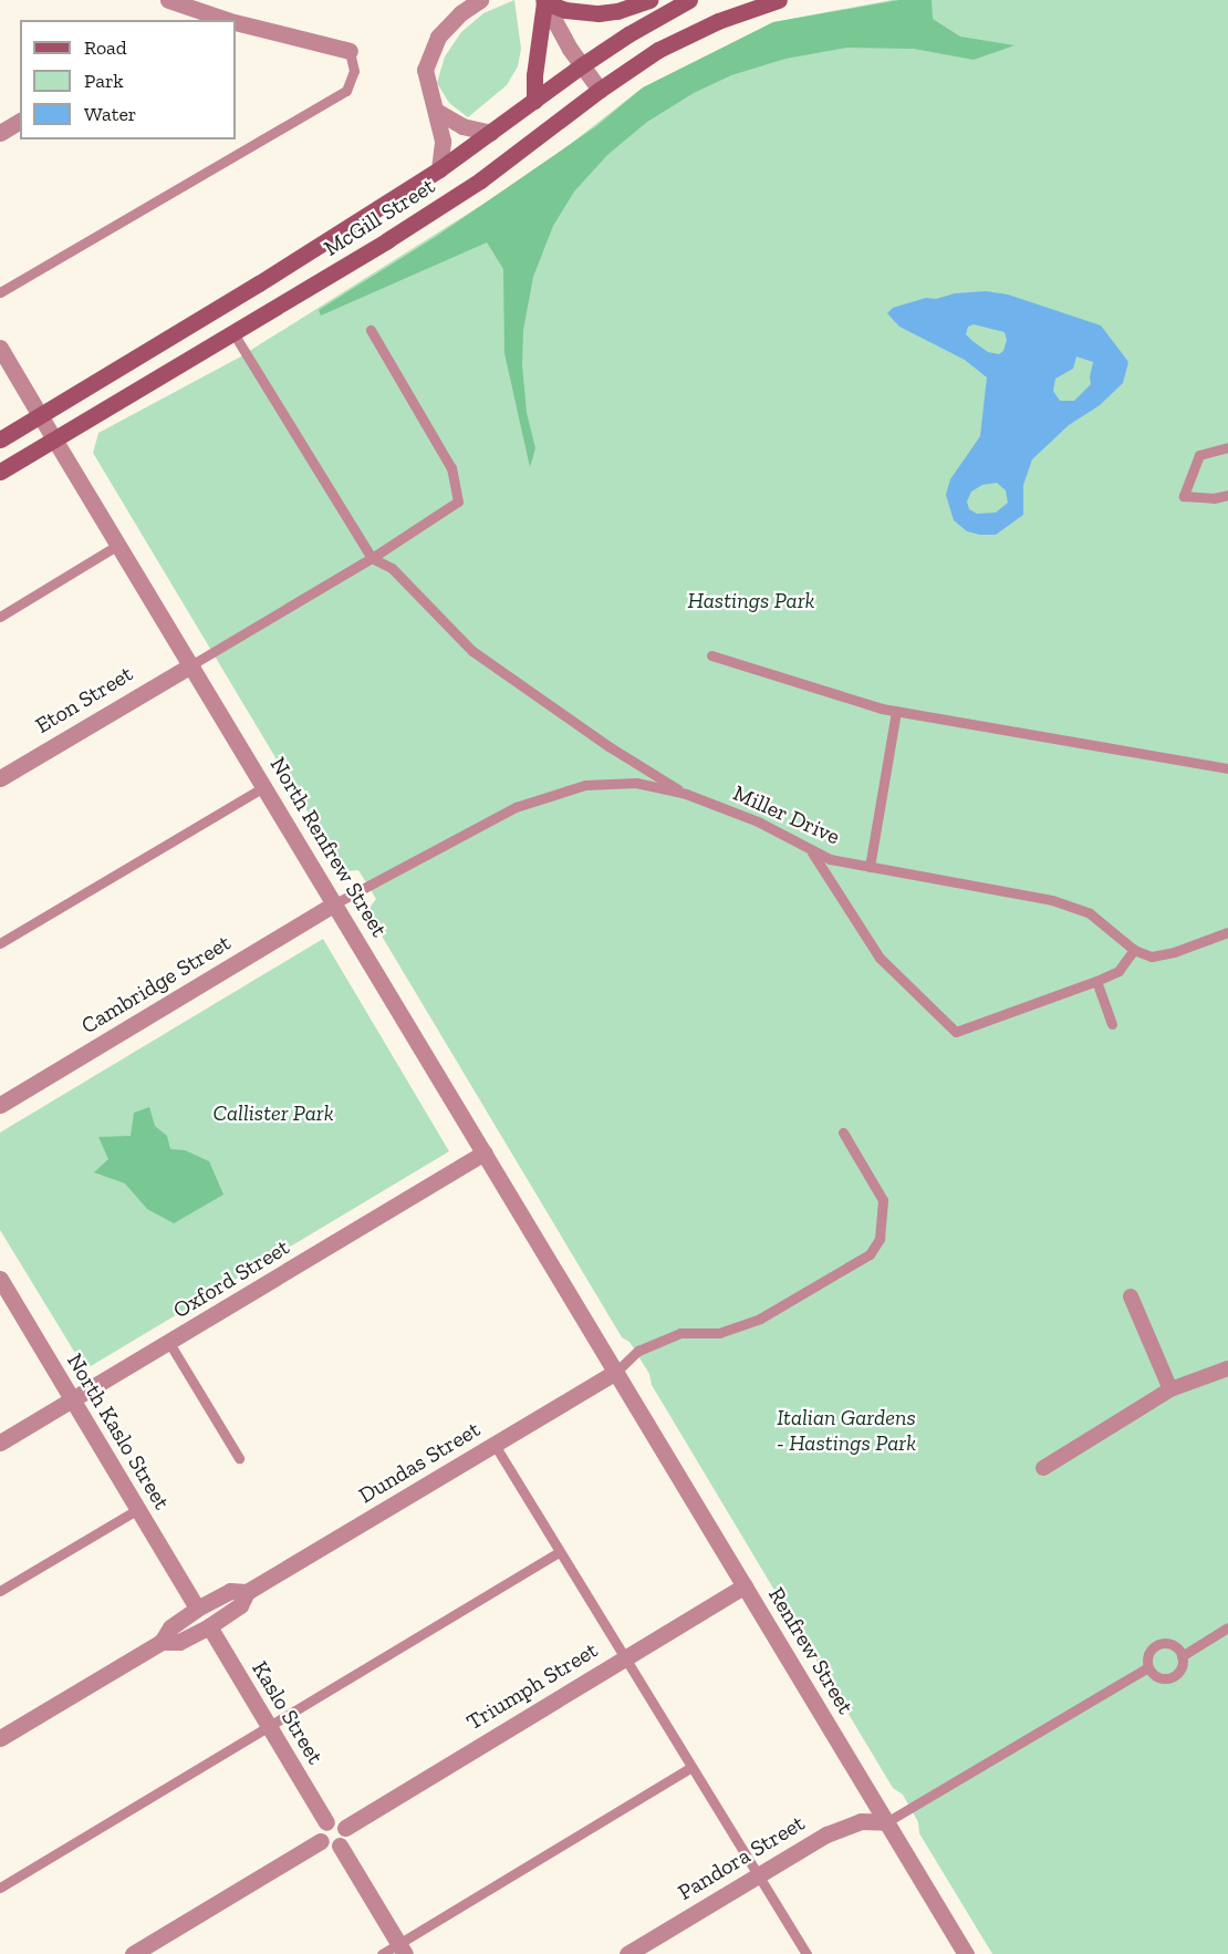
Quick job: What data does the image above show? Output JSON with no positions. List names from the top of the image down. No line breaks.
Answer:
{"streets":{"main road":["McGill Street"],"street":["Eton Street","North Renfrew Street","Cambridge Street","Oxford Street","North Kaslo Street","Dundas Street","Renfrew Street","Triumph Street","Kaslo Street","Pandora Street"],"lane":["Miller Drive"]},"crossings":[["McGill Street","North Renfrew Street"],["Eton Street","North Renfrew Street"],["Miller Drive","North Renfrew Street"],["Miller Drive","Cambridge Street"],["North Renfrew Street","Cambridge Street"],["North Renfrew Street","Oxford Street"],["North Renfrew Street","Dundas Street"],["North Renfrew Street","Renfrew Street"],["Oxford Street","North Kaslo Street"],["North Kaslo Street","Dundas Street"],["Dundas Street","Renfrew Street"],["Dundas Street","Kaslo Street"],["Renfrew Street","Triumph Street"],["Renfrew Street","Pandora Street"],["Triumph Street","Kaslo Street"]],"parks":["Hastings Park","Callister Park","Italian Gardens - Hastings Park"],"legend":["Road","Park","Water"]}
